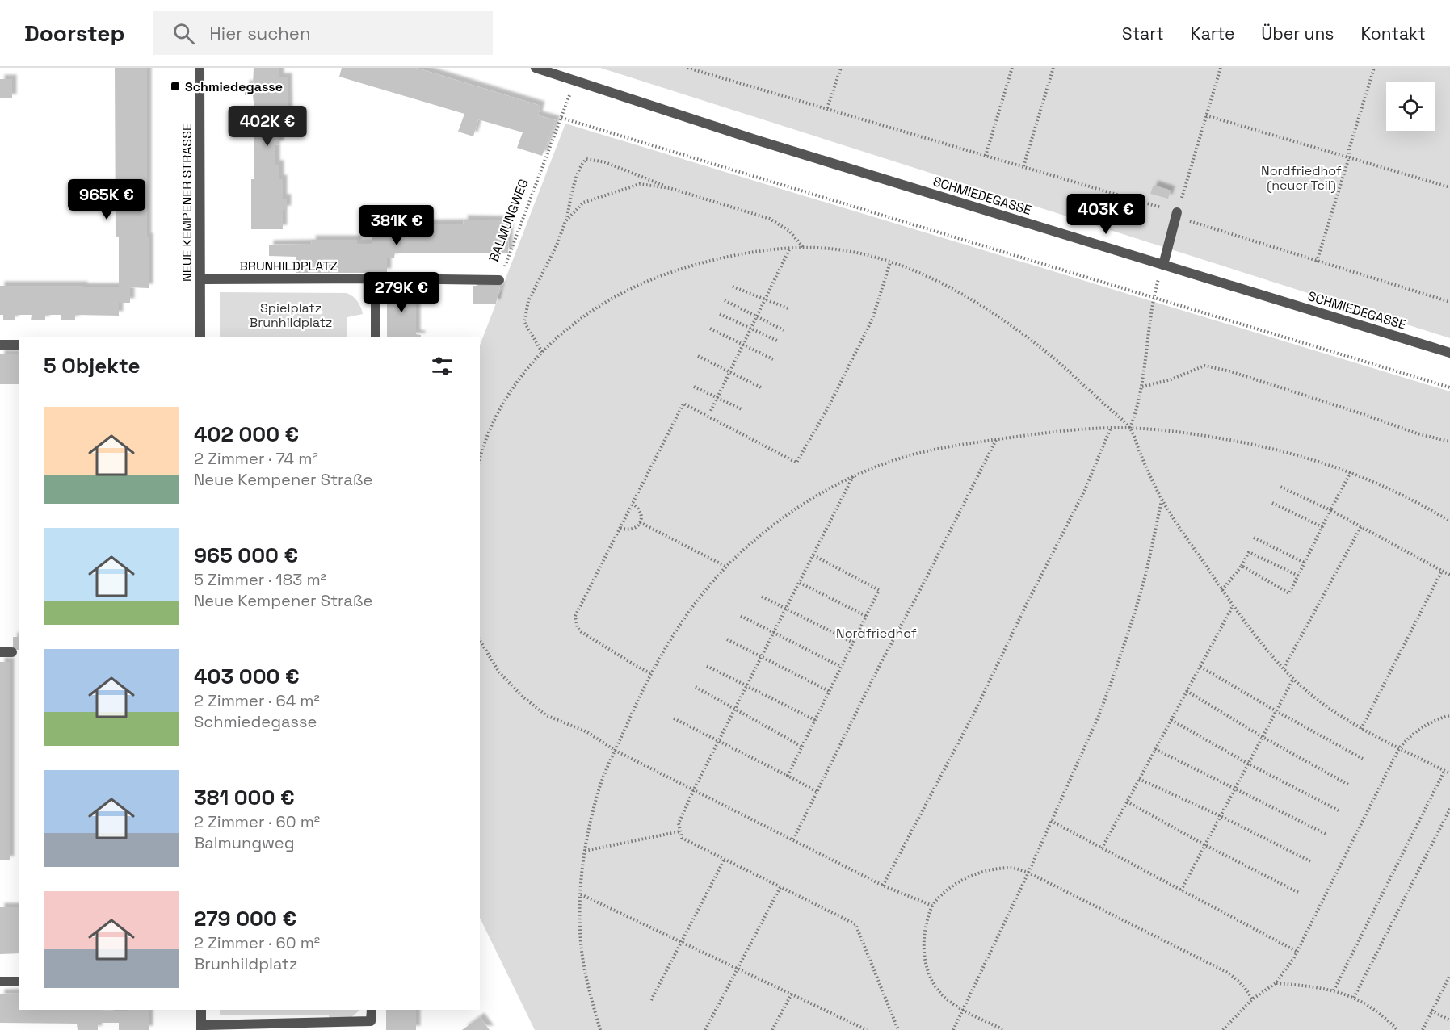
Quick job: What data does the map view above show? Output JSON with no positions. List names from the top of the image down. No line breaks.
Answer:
{"streets":{"street":["SCHMIEDEGASSE","NEUE KEMPENER STRASSE","BALMUNGWEG","BRUNHILDPLATZ"]},"crossings":[["SCHMIEDEGASSE","BALMUNGWEG"],["NEUE KEMPENER STRASSE","BRUNHILDPLATZ"],["BALMUNGWEG","BRUNHILDPLATZ"]],"parks":["Nordfriedhof (neuer Teil)","Spielplatz Brunhildplatz","Nordfriedhof"],"places":{"transit":["Schmiedegasse"]},"page":{"header":"Doorstep","search":"Hier suchen","nav":["Start","Karte","Über uns","Kontakt"],"price":["402K €","965K €","403K €","381K €","279K €"],"heading":"5 Objekte","list":[{"name":"402 000 €","note":"2 Zimmer · 74 m² · Neue Kempener Straße"},{"name":"965 000 €","note":"5 Zimmer · 183 m² · Neue Kempener Straße"},{"name":"403 000 €","note":"2 Zimmer · 64 m² · Schmiedegasse"},{"name":"381 000 €","note":"2 Zimmer · 60 m² · Balmungweg"},{"name":"279 000 €","note":"2 Zimmer · 60 m² · Brunhildplatz"}]}}
